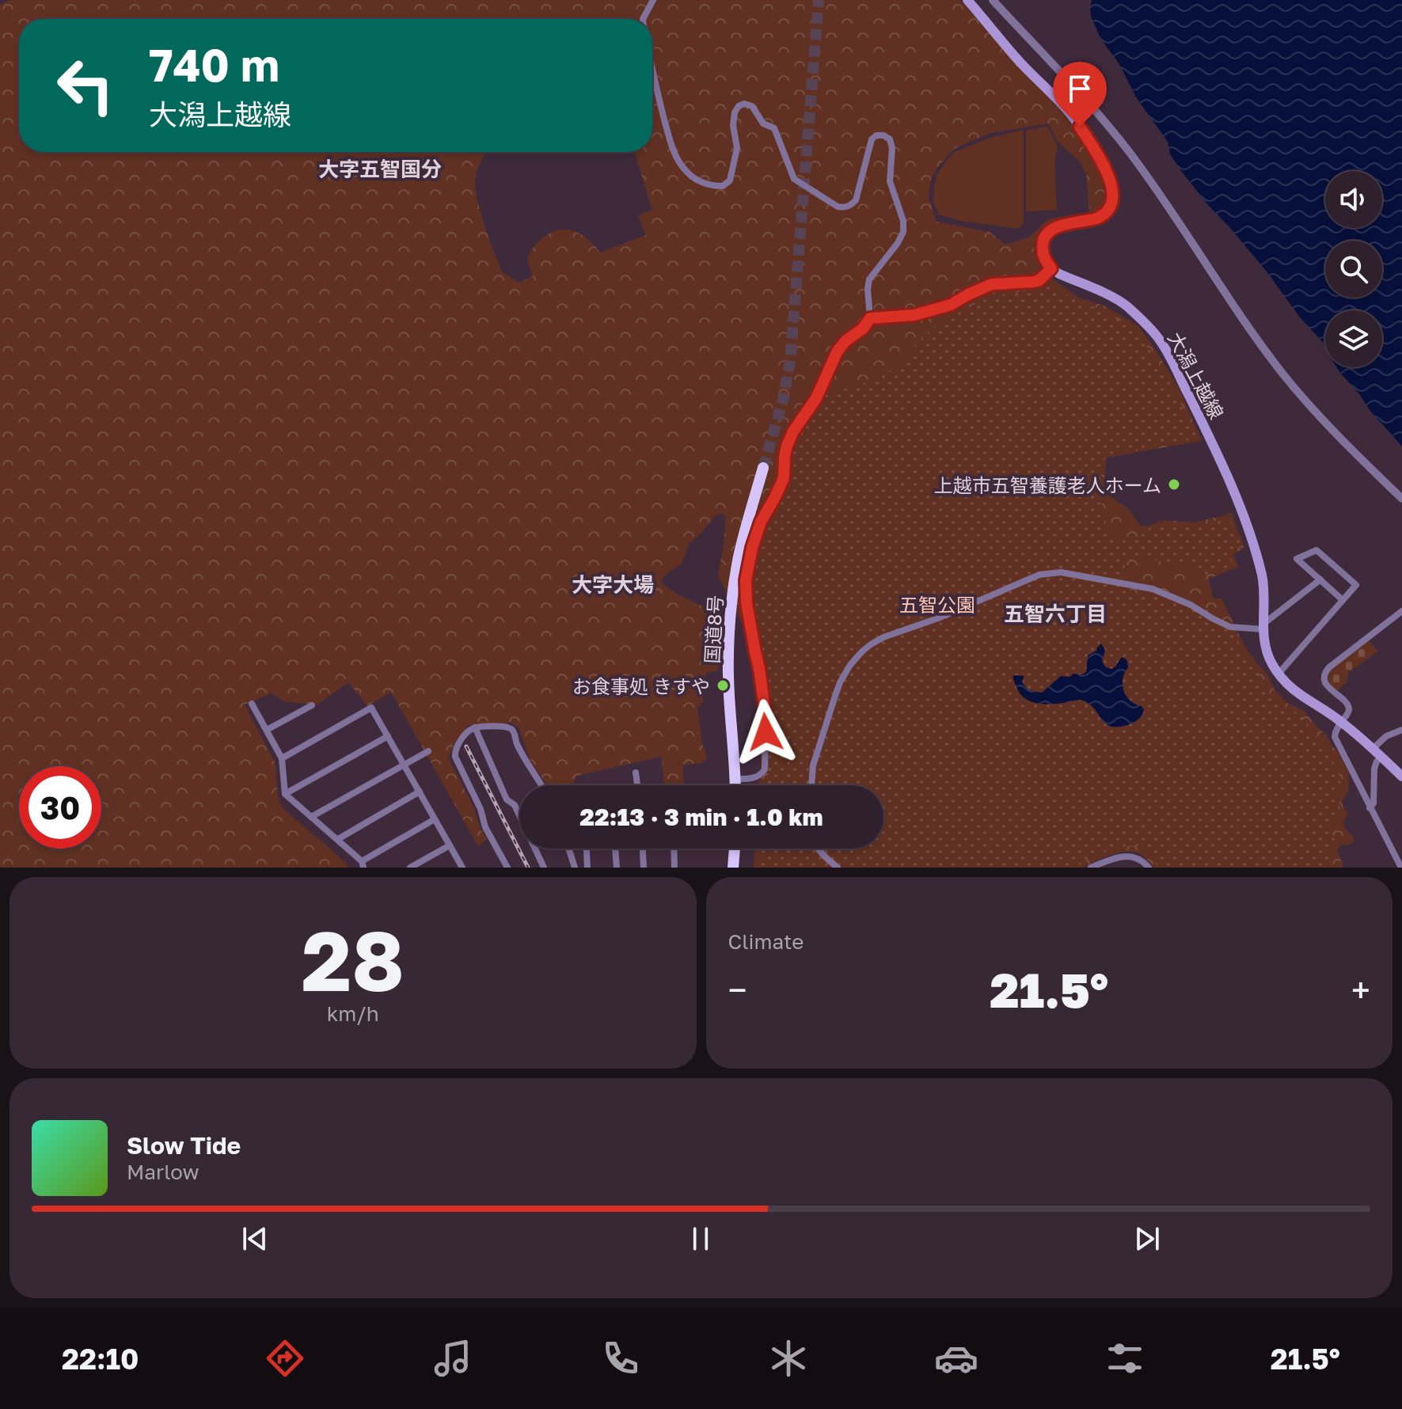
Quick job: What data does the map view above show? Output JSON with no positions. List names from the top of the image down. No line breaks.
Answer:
{"streets":{"highway":["国道8号"],"main road":["大潟上越線"]},"districts":["大字五智国分","大字大場","五智六丁目"],"parks":["五智公園"],"places":["上越市五智養護老人ホーム","お食事処 きすや"],"page":{"turn":["740 m","大潟上越線"],"limit":"30","trip":"22:13 · 3 min · 1.0 km","tile":[["28","km/h"],"Climate"],"heat":["−","21.5°","+"],"song":["Slow Tide","Marlow"],"tabs":["22:10","21.5°"]}}
